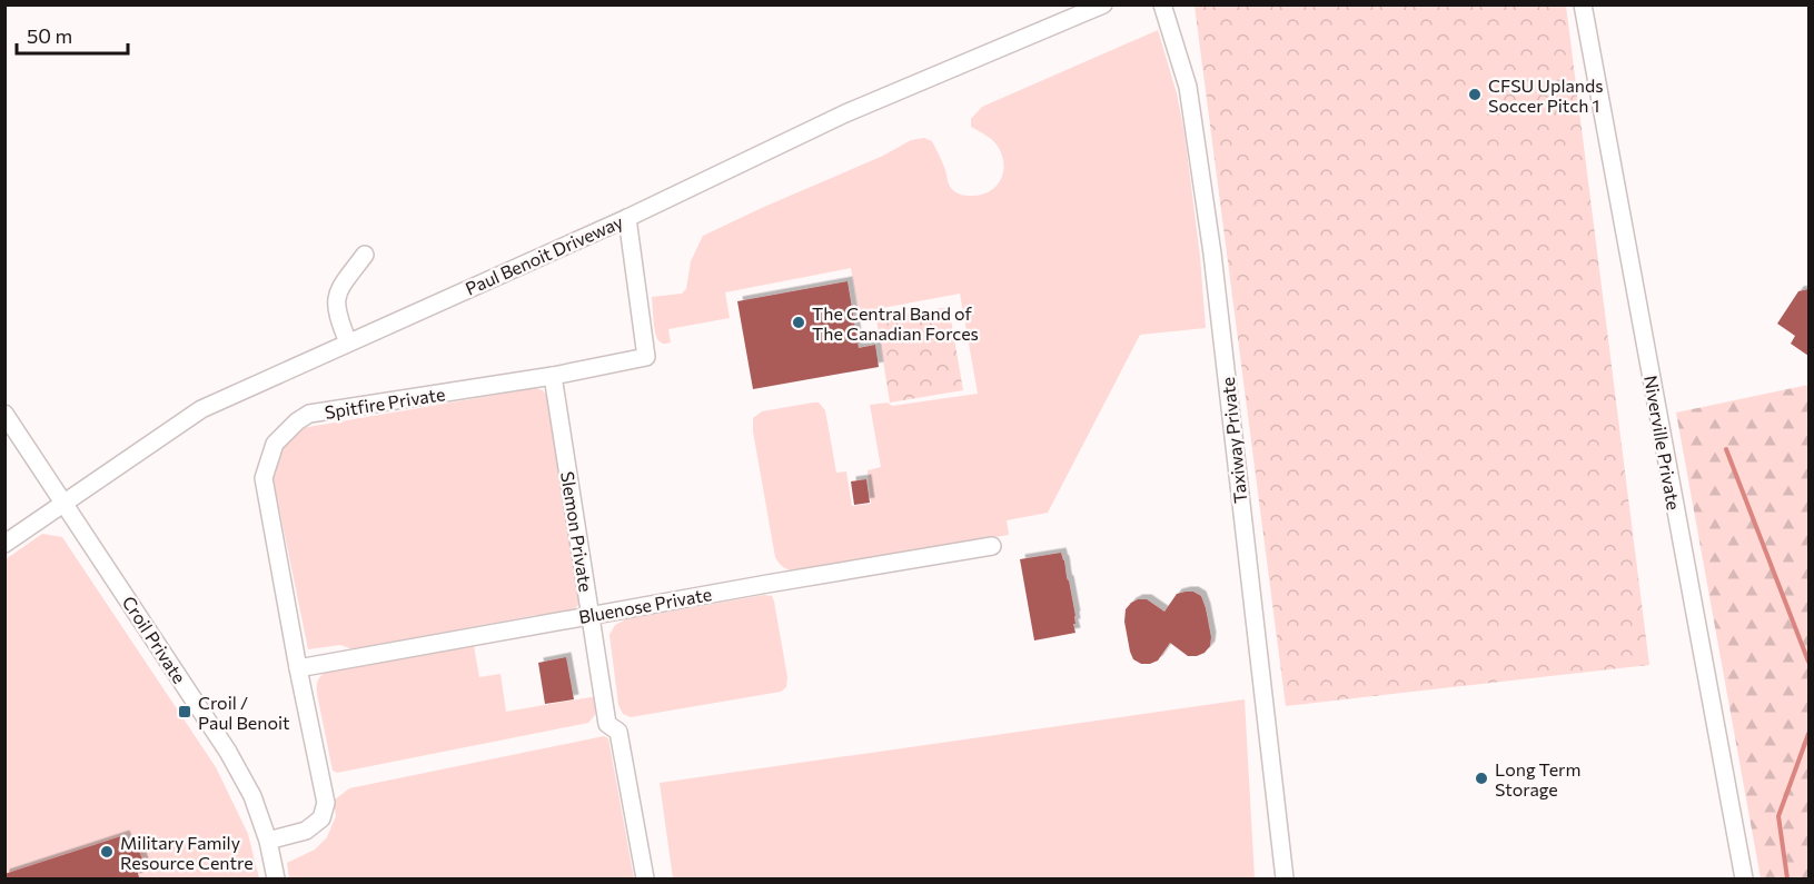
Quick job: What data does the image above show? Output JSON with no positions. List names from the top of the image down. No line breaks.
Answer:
{"streets":{"street":["Paul Benoit Driveway","Spitfire Private","Taxiway Private","Niverville Private","Slemon Private","Bluenose Private","Croil Private"]},"crossings":[["Paul Benoit Driveway","Spitfire Private"],["Paul Benoit Driveway","Croil Private"],["Spitfire Private","Slemon Private"],["Spitfire Private","Bluenose Private"],["Spitfire Private","Croil Private"],["Slemon Private","Bluenose Private"]],"places":{"other":["CFSU Uplands Soccer Pitch 1","The Central Band of The Canadian Forces","Long Term Storage","Military Family Resource Centre"],"transit":["Croil / Paul Benoit"]},"scale_bar":"50 m"}
